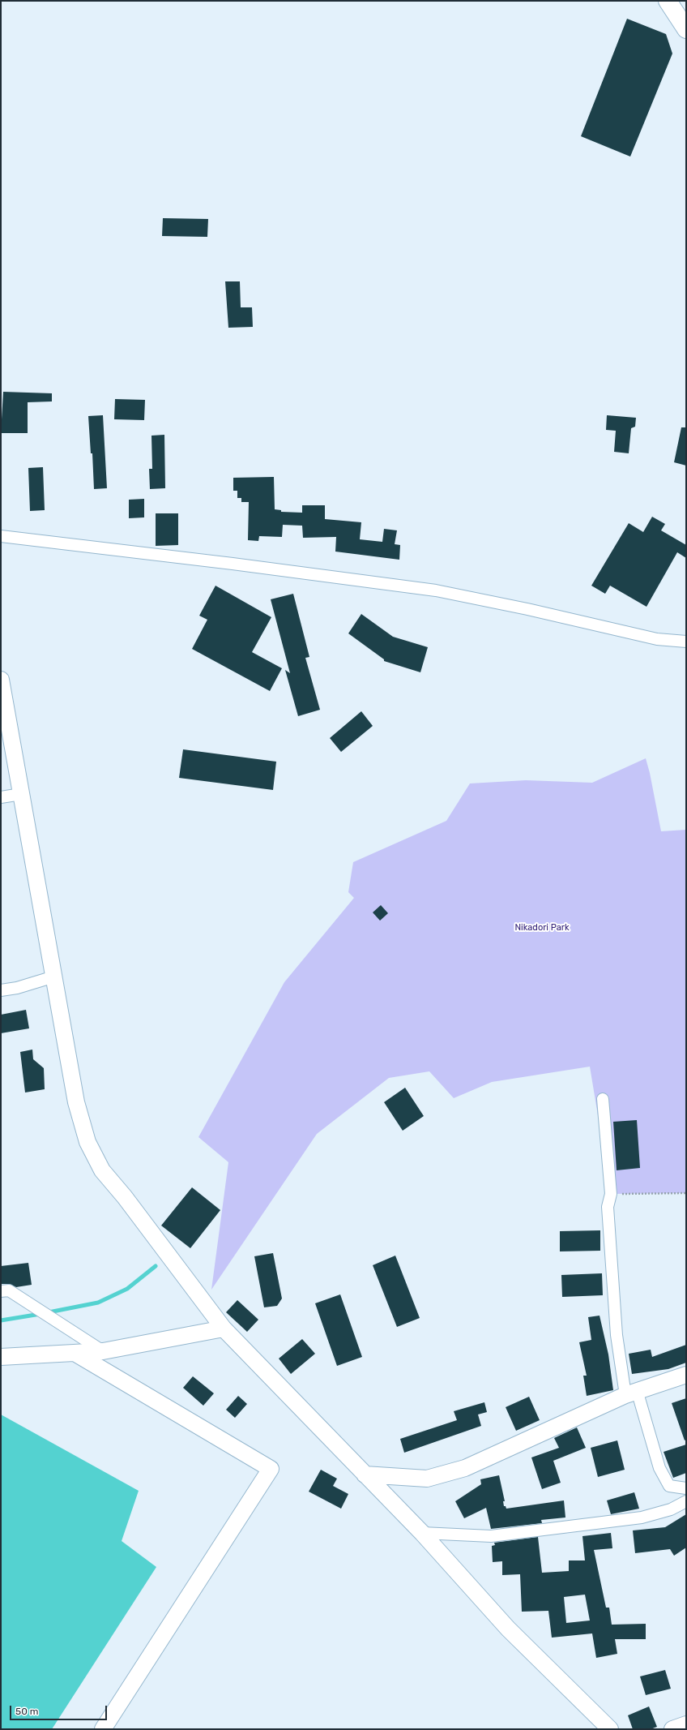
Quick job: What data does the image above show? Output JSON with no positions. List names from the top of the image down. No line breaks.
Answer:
{"parks":["Nikadori Park"],"scale_bar":"50 m"}
